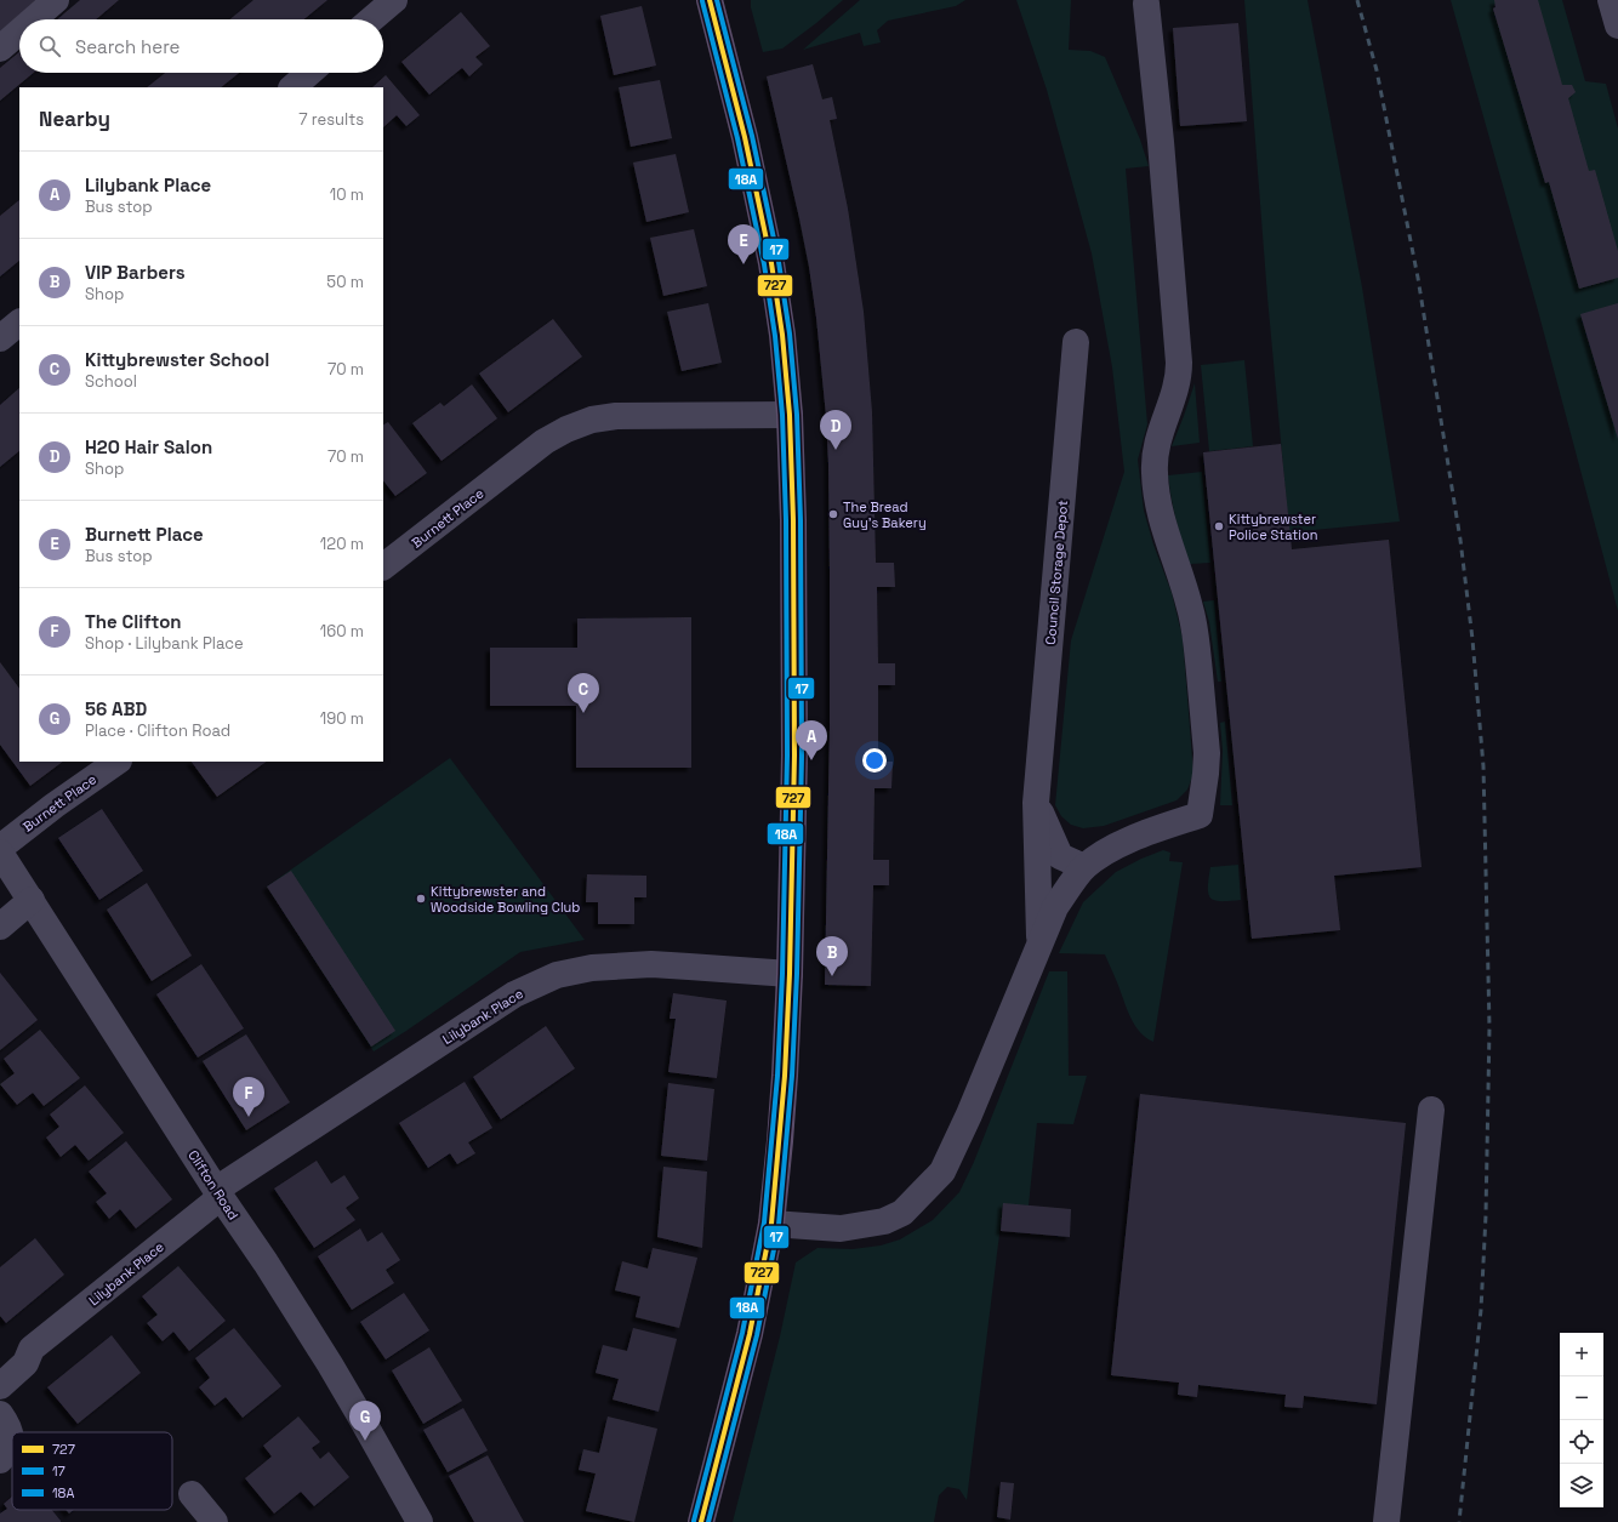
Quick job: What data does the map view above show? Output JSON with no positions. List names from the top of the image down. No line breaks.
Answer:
{"streets":{"street":["Burnett Place","Council Storage Depot","Lilybank Place","Clifton Road"]},"crossings":[["Lilybank Place","Clifton Road"]],"places":["The Bread Guy's Bakery","Kittybrewster Police Station","Kittybrewster and Woodside Bowling Club"],"lines":["transit line 727","transit line 17","transit line 18A"],"legend":["727","17","18A"],"page":{"search":"Search here","heading":["Nearby","7 results"],"list":[{"mark":"A","name":"Lilybank Place","note":"Bus stop","value":"10 m"},{"mark":"B","name":"VIP Barbers","note":"Shop","value":"50 m"},{"mark":"C","name":"Kittybrewster School","note":"School","value":"70 m"},{"mark":"D","name":"H2O Hair Salon","note":"Shop","value":"70 m"},{"mark":"E","name":"Burnett Place","note":"Bus stop","value":"120 m"},{"mark":"F","name":"The Clifton","note":"Shop · Lilybank Place","value":"160 m"},{"mark":"G","name":"56 ABD","note":"Place · Clifton Road","value":"190 m"}],"pins":["E","D","C","A","B","F","G"],"map_buttons":["+","−"]}}
